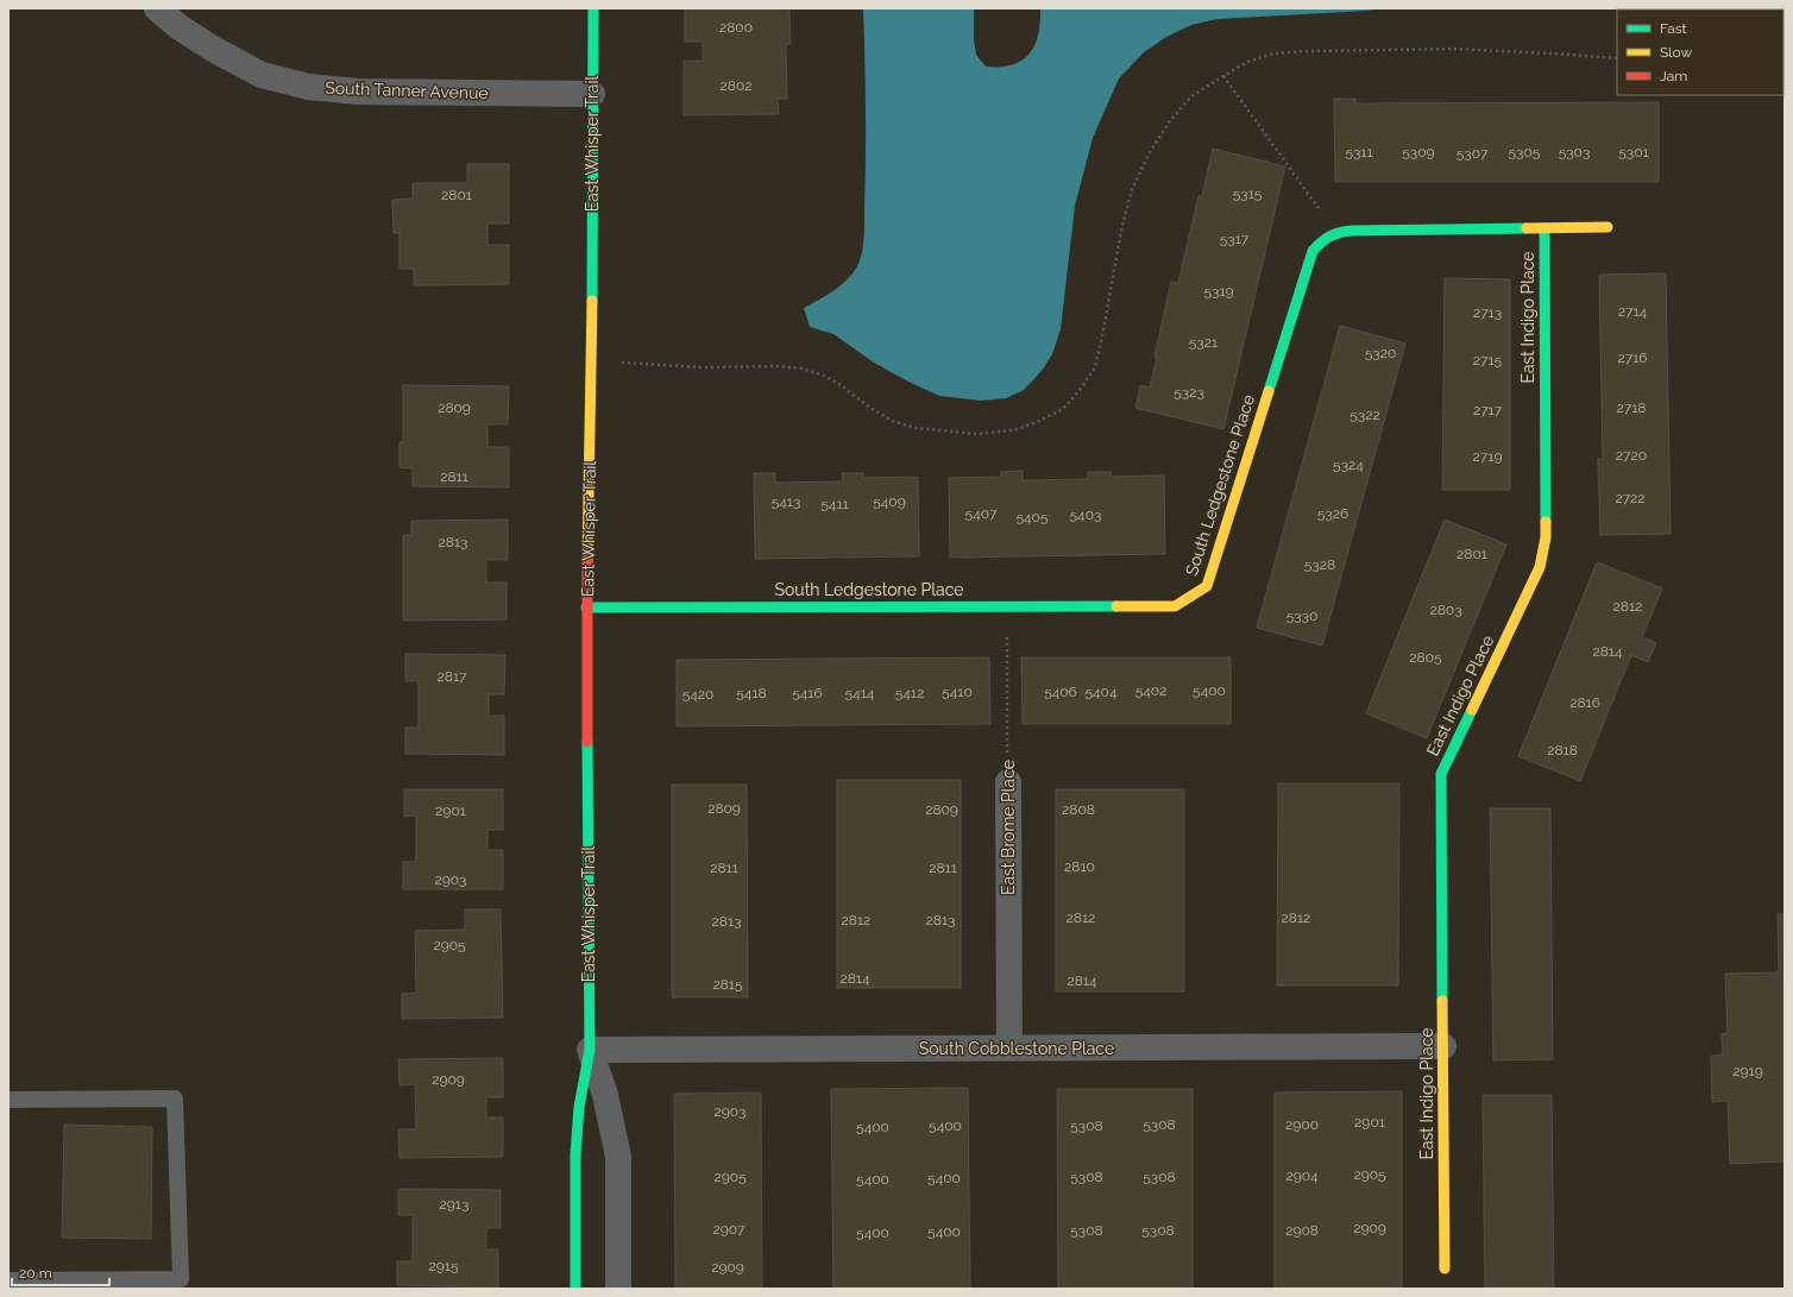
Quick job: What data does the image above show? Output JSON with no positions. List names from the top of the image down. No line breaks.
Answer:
{"streets":{"street":["South Tanner Avenue","East Whisper Trail","East Indigo Place","South Ledgestone Place","East Brome Place","South Cobblestone Place"]},"crossings":[["South Tanner Avenue","East Whisper Trail"],["East Whisper Trail","South Ledgestone Place"],["East Whisper Trail","South Cobblestone Place"],["East Indigo Place","South Cobblestone Place"],["South Ledgestone Place","East Brome Place"],["East Brome Place","South Cobblestone Place"]],"house_numbers":["2800","2802","5311","5309","5305","5303","5301","5307","5315","2801","5317","5319","2714","2713","5321","5320","2716","2715","5323","2809","2718","2717","5322","2720","2719","5324","2811","2722","5413","5409","5411","5407","5326","5403","5405","2813","2801","5328","2812","2803","5330","2814","2805","2817","5402","5400","5410","5406","5404","5418","5416","5414","5412","5420","2816","2818","2809","2809","2808","2901","2810","2811","2811","2903","2812","2812","2812","2813","2813","2905","2814","2814","2815","2919","2909","2903","2901","5308","2900","5400","5308","5400","2905","2904","2905","5308","5308","5400","5400","2913","2909","2907","5308","5308","2908","5400","5400","2915","2909"],"legend":["Fast","Slow","Jam"],"scale_bar":"20 m"}
